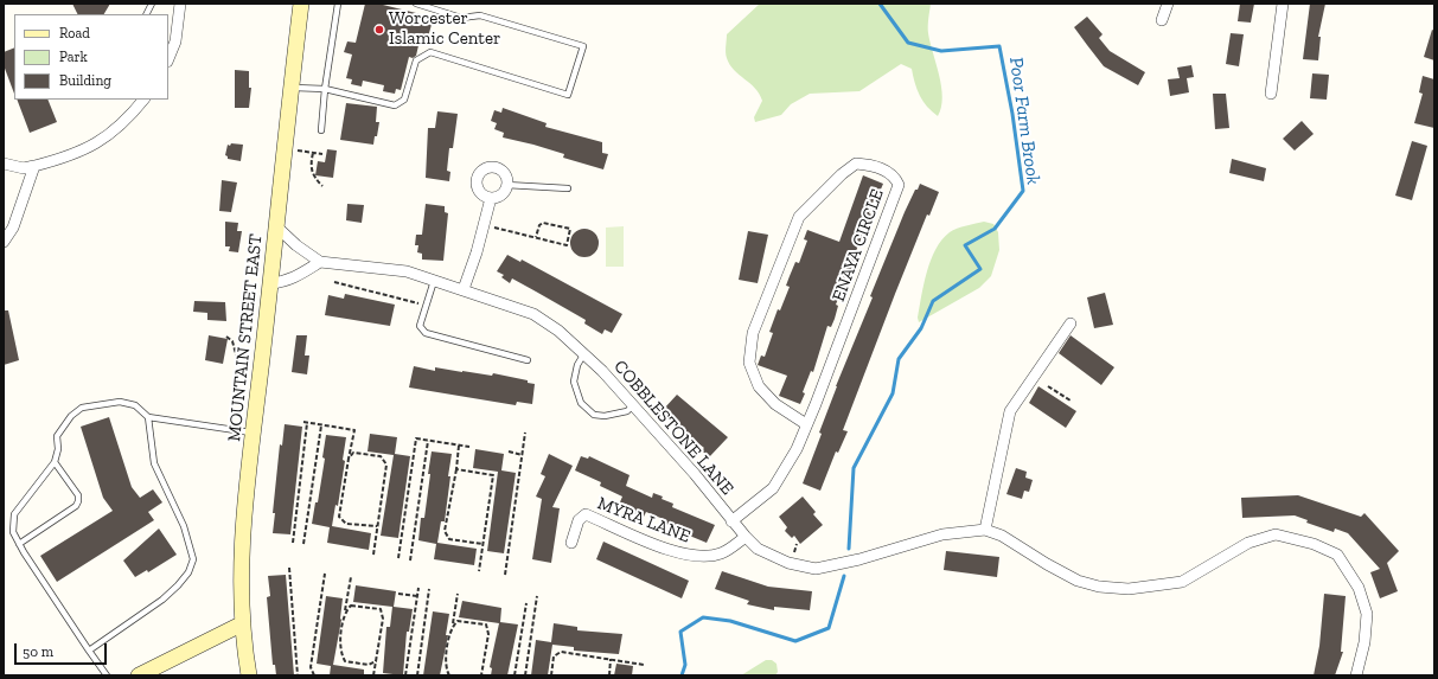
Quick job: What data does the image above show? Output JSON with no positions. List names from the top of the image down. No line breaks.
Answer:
{"streets":{"main road":["MOUNTAIN STREET EAST"],"street":["ENAYA CIRCLE","COBBLESTONE LANE","MYRA LANE"]},"crossings":[["ENAYA CIRCLE","COBBLESTONE LANE"],["MOUNTAIN STREET EAST","COBBLESTONE LANE"],["COBBLESTONE LANE","MYRA LANE"]],"water":["Poor Farm Brook"],"places":["Worcester Islamic Center"],"legend":["Road","Park","Building"],"scale_bar":"50 m"}
